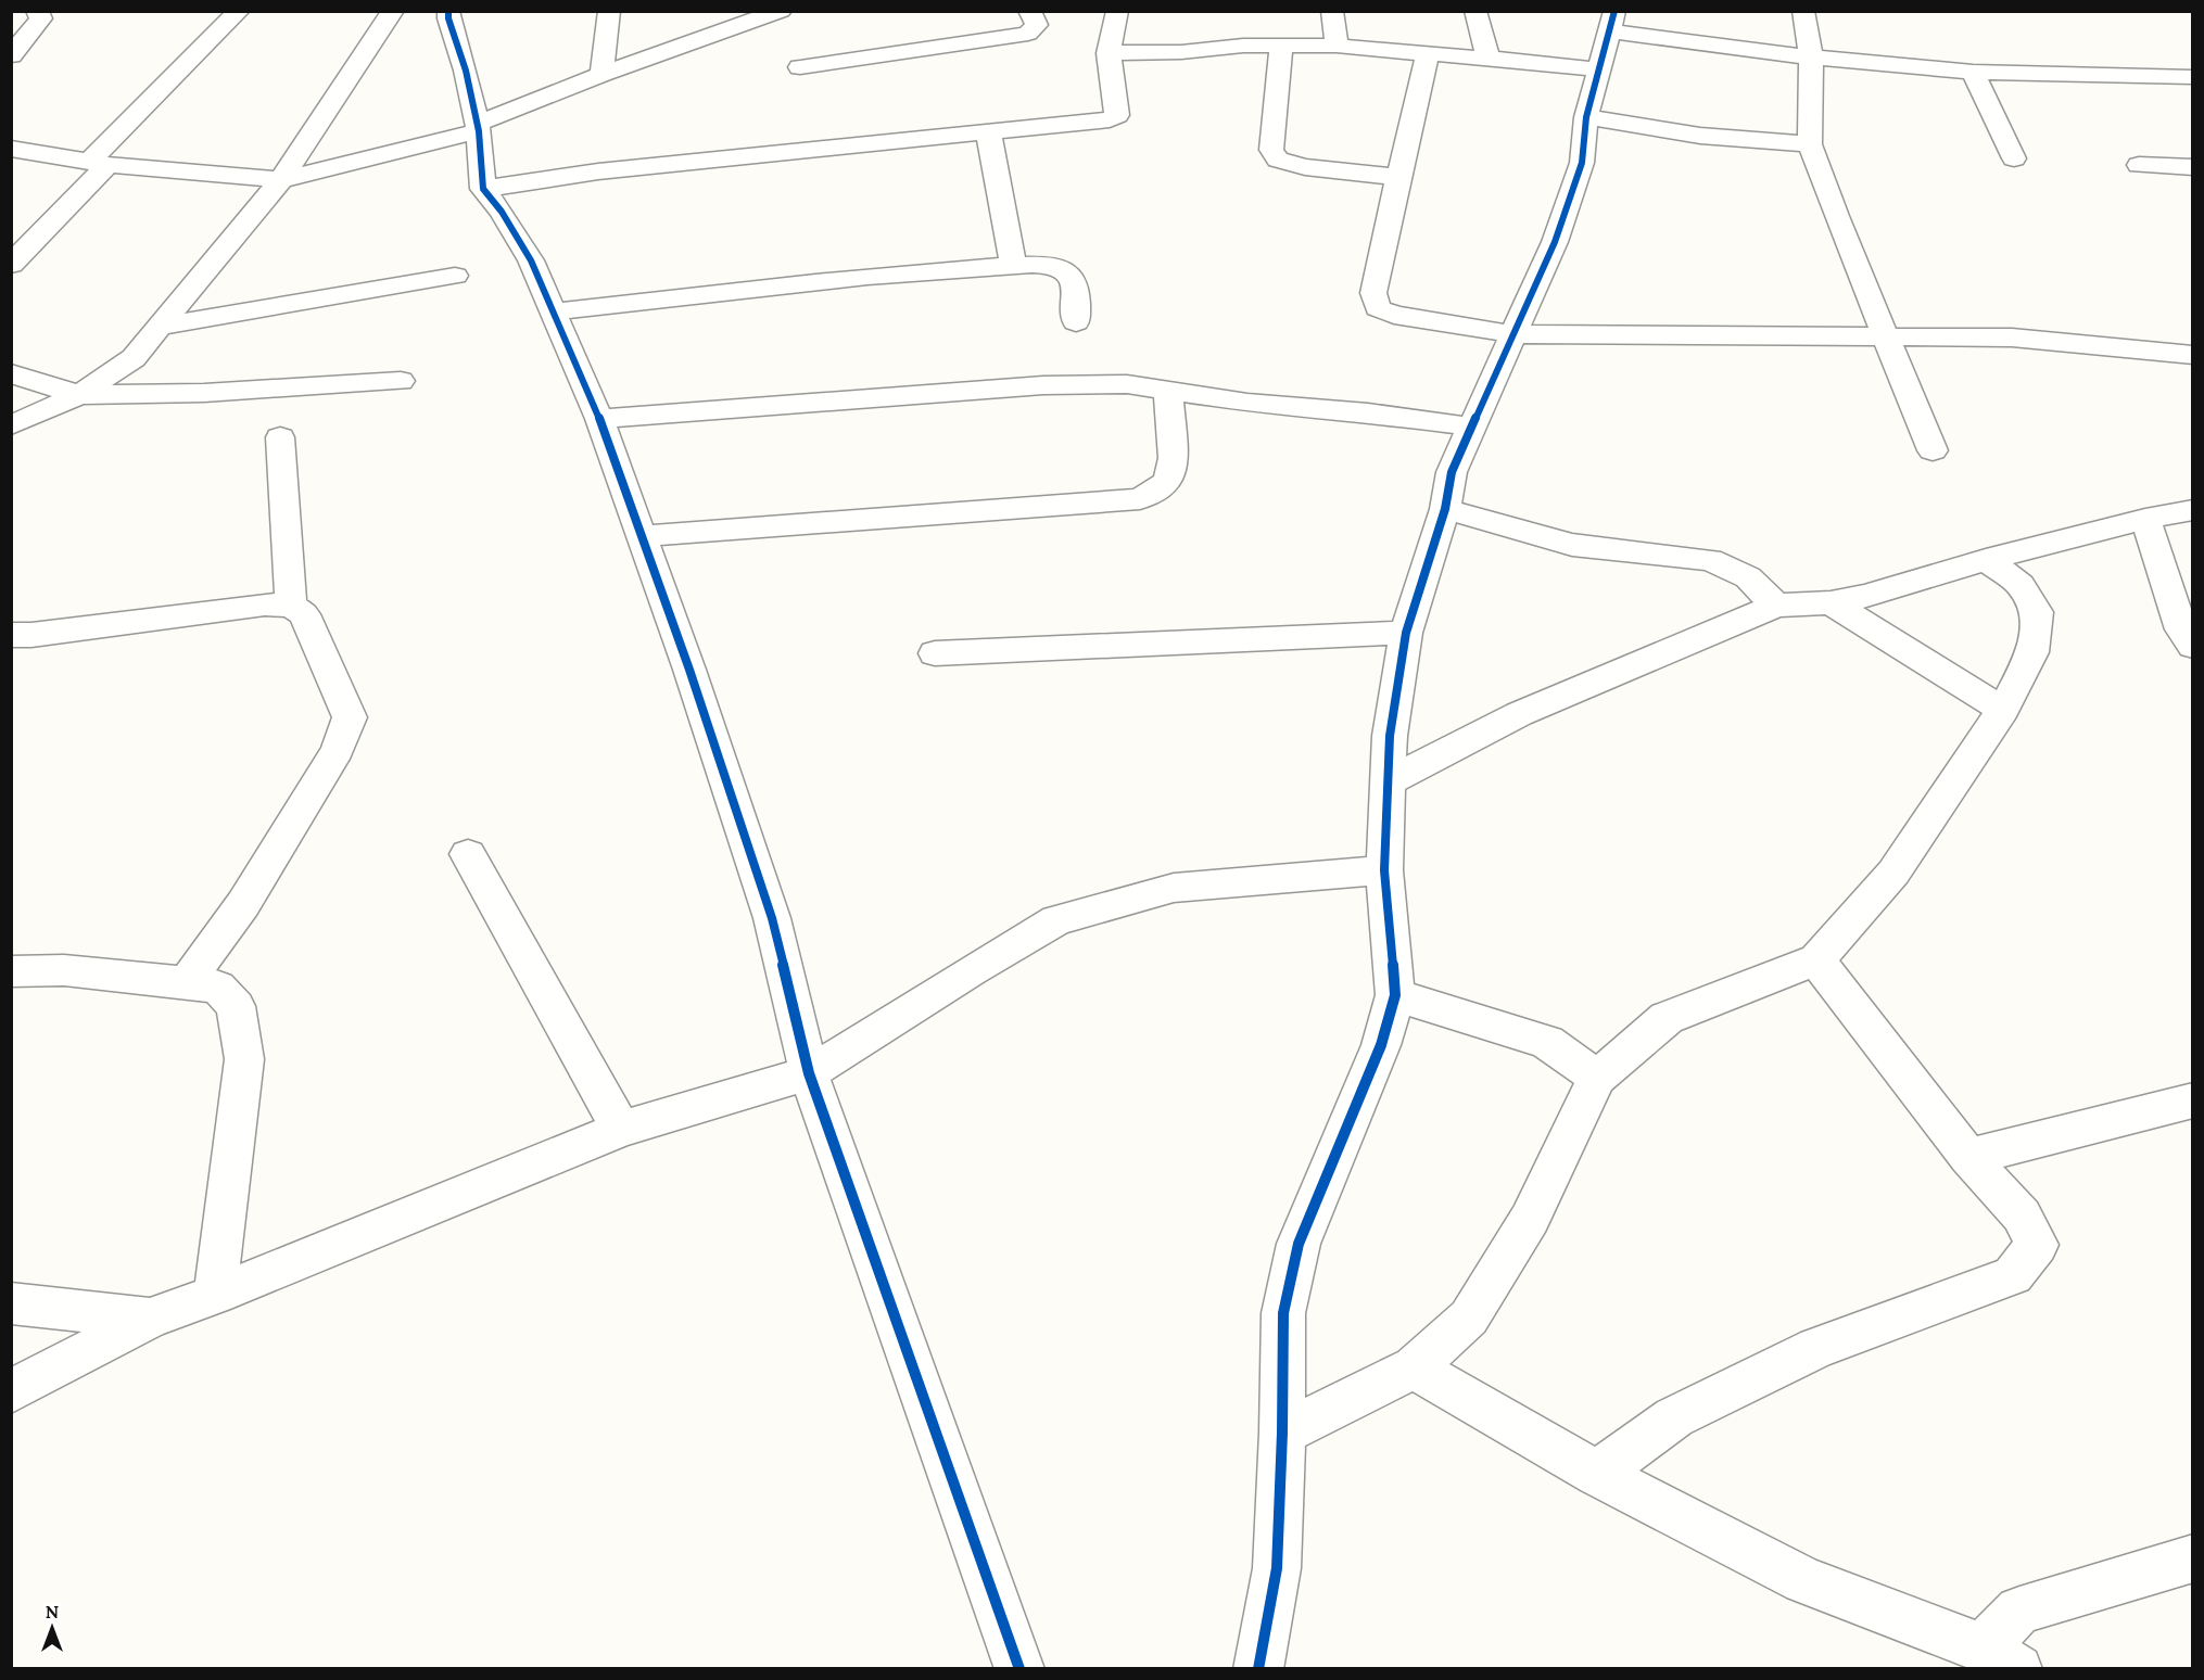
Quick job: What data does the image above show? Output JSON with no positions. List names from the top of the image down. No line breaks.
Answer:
{"north":"top"}
